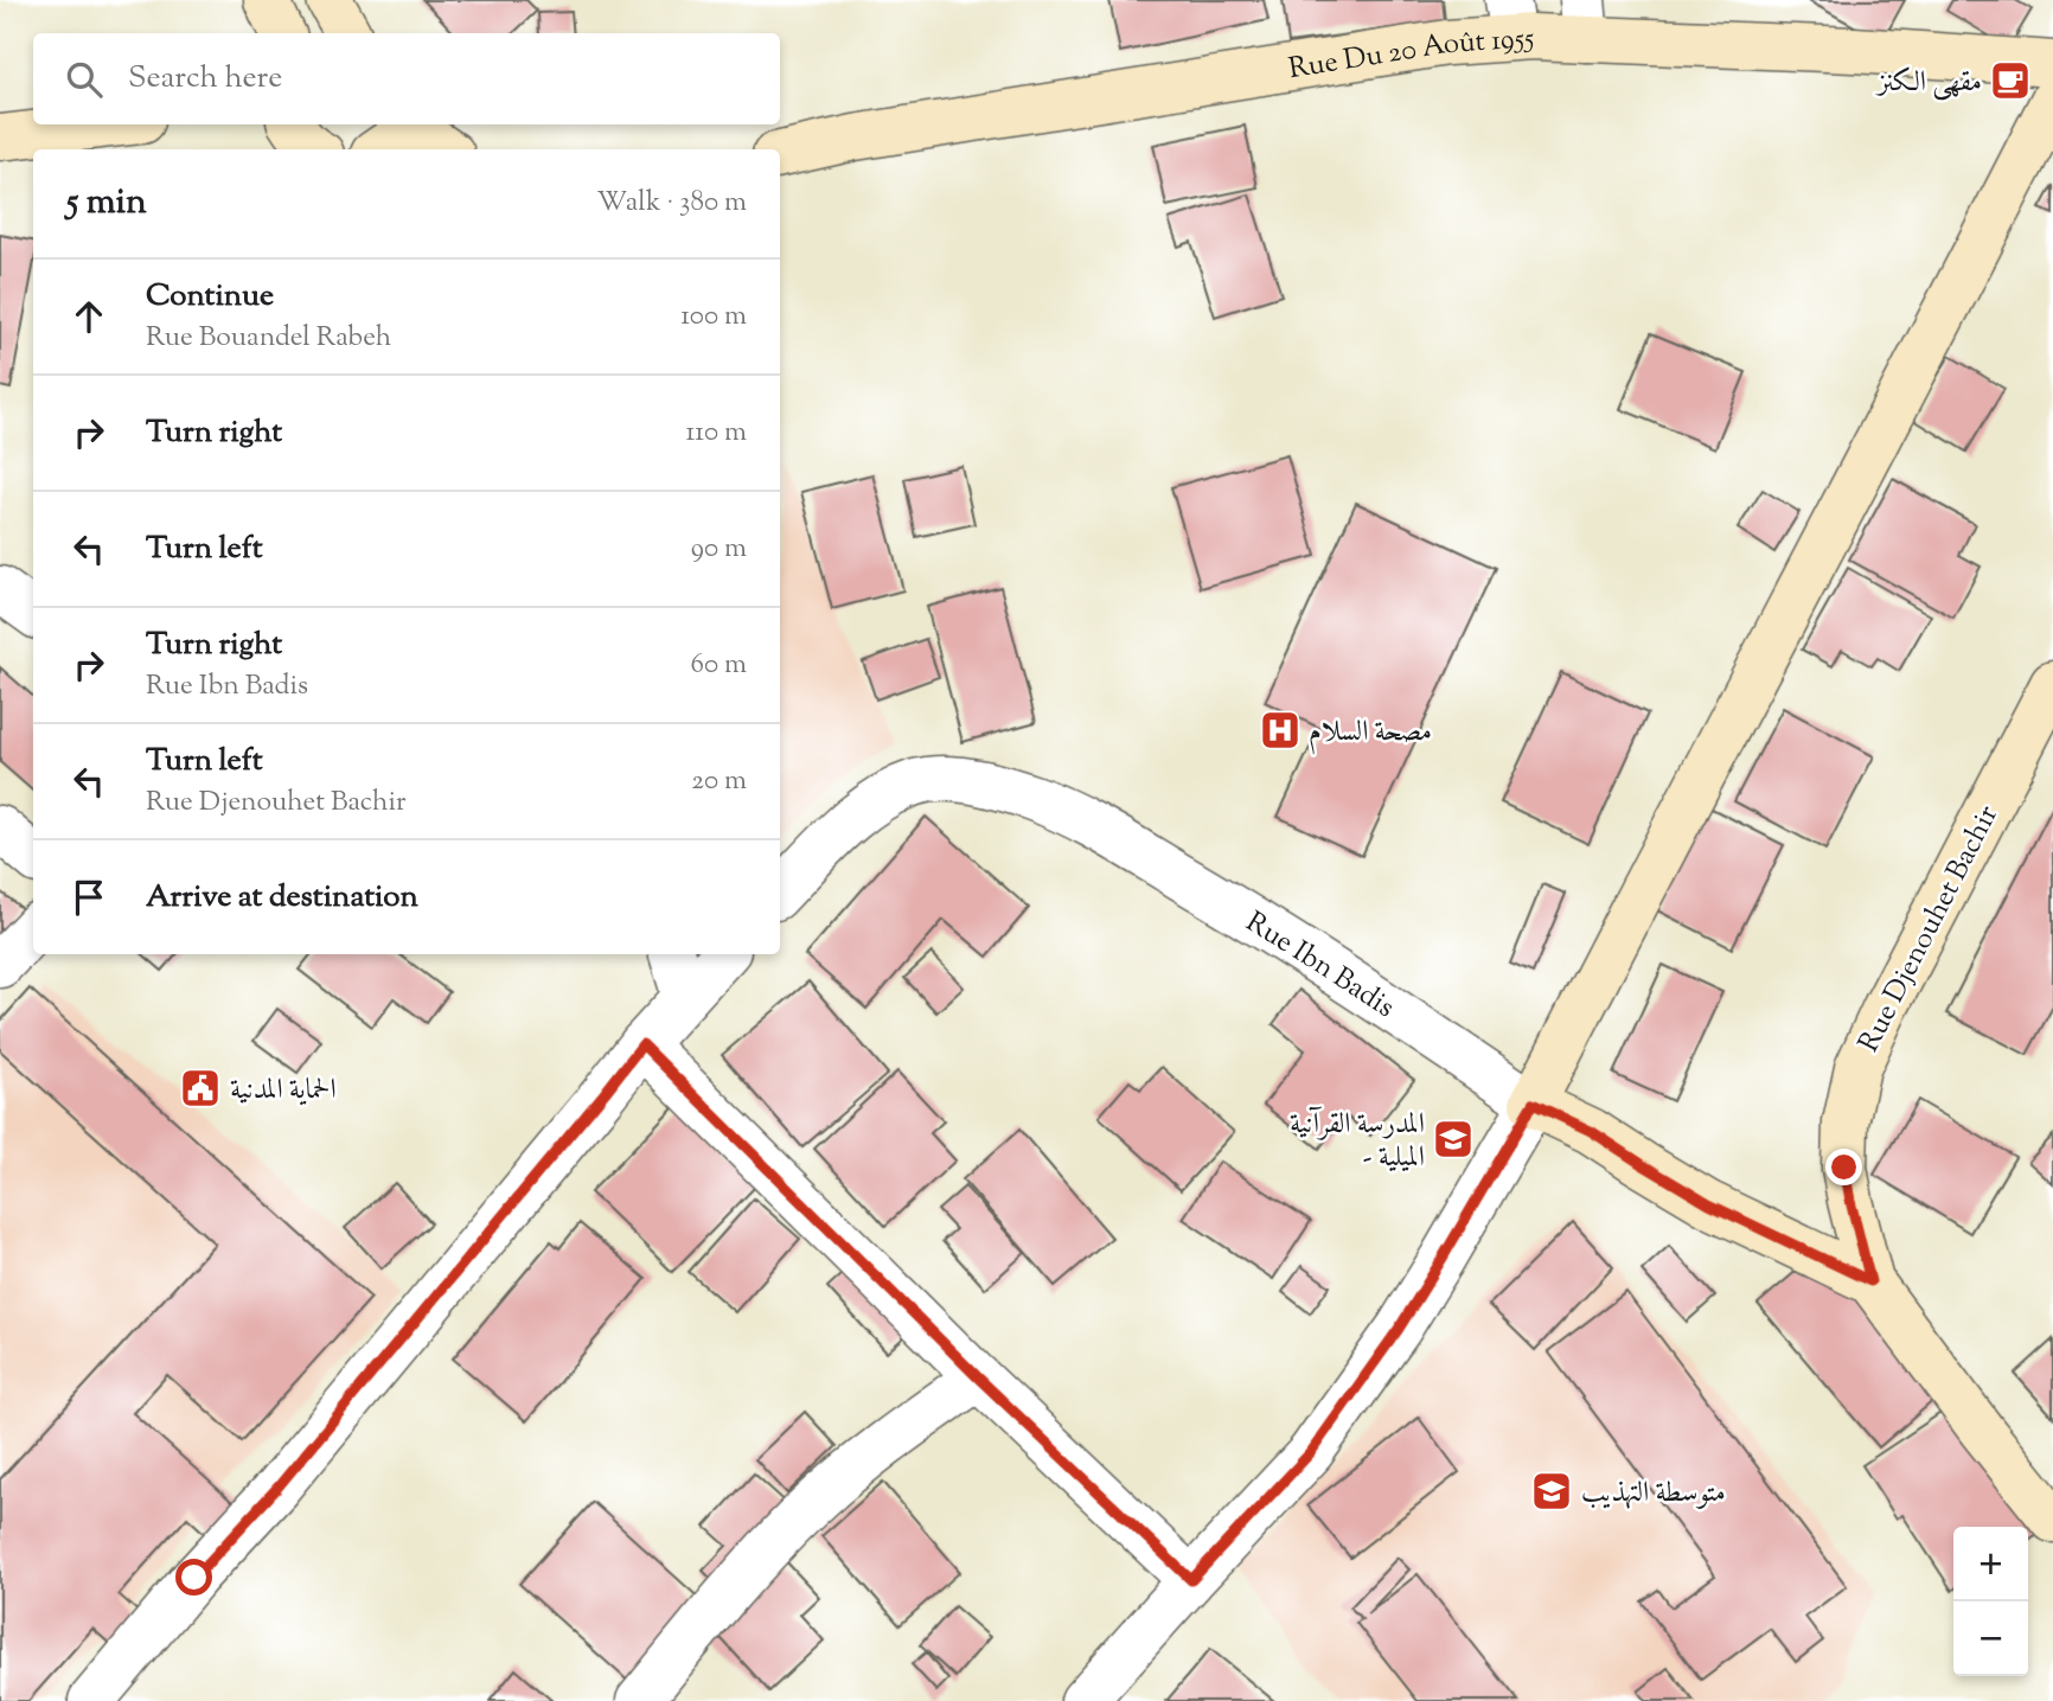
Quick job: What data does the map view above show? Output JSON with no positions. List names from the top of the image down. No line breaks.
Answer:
{"streets":{"street":["Rue Du 20 Août 1955","Rue Djenouhet Bachir","Rue Ibn Badis"]},"crossings":[["Rue Djenouhet Bachir","Rue Ibn Badis"]],"places":{"cafe":["مقهى الكنز"],"hospital":["مصحة السلام"],"public building":["الحماية المدنية"],"school or university":["المدرسة القرآنية - الميلية","متوسطة التهذيب"]},"page":{"search":"Search here","heading":["5 min","Walk · 380 m"],"list":[["Continue","Rue Bouandel Rabeh","100 m"],["Turn right","110 m"],["Turn left","90 m"],["Turn right","Rue Ibn Badis","60 m"],["Turn left","Rue Djenouhet Bachir","20 m"],"Arrive at destination"],"map_buttons":["+","−"]}}
